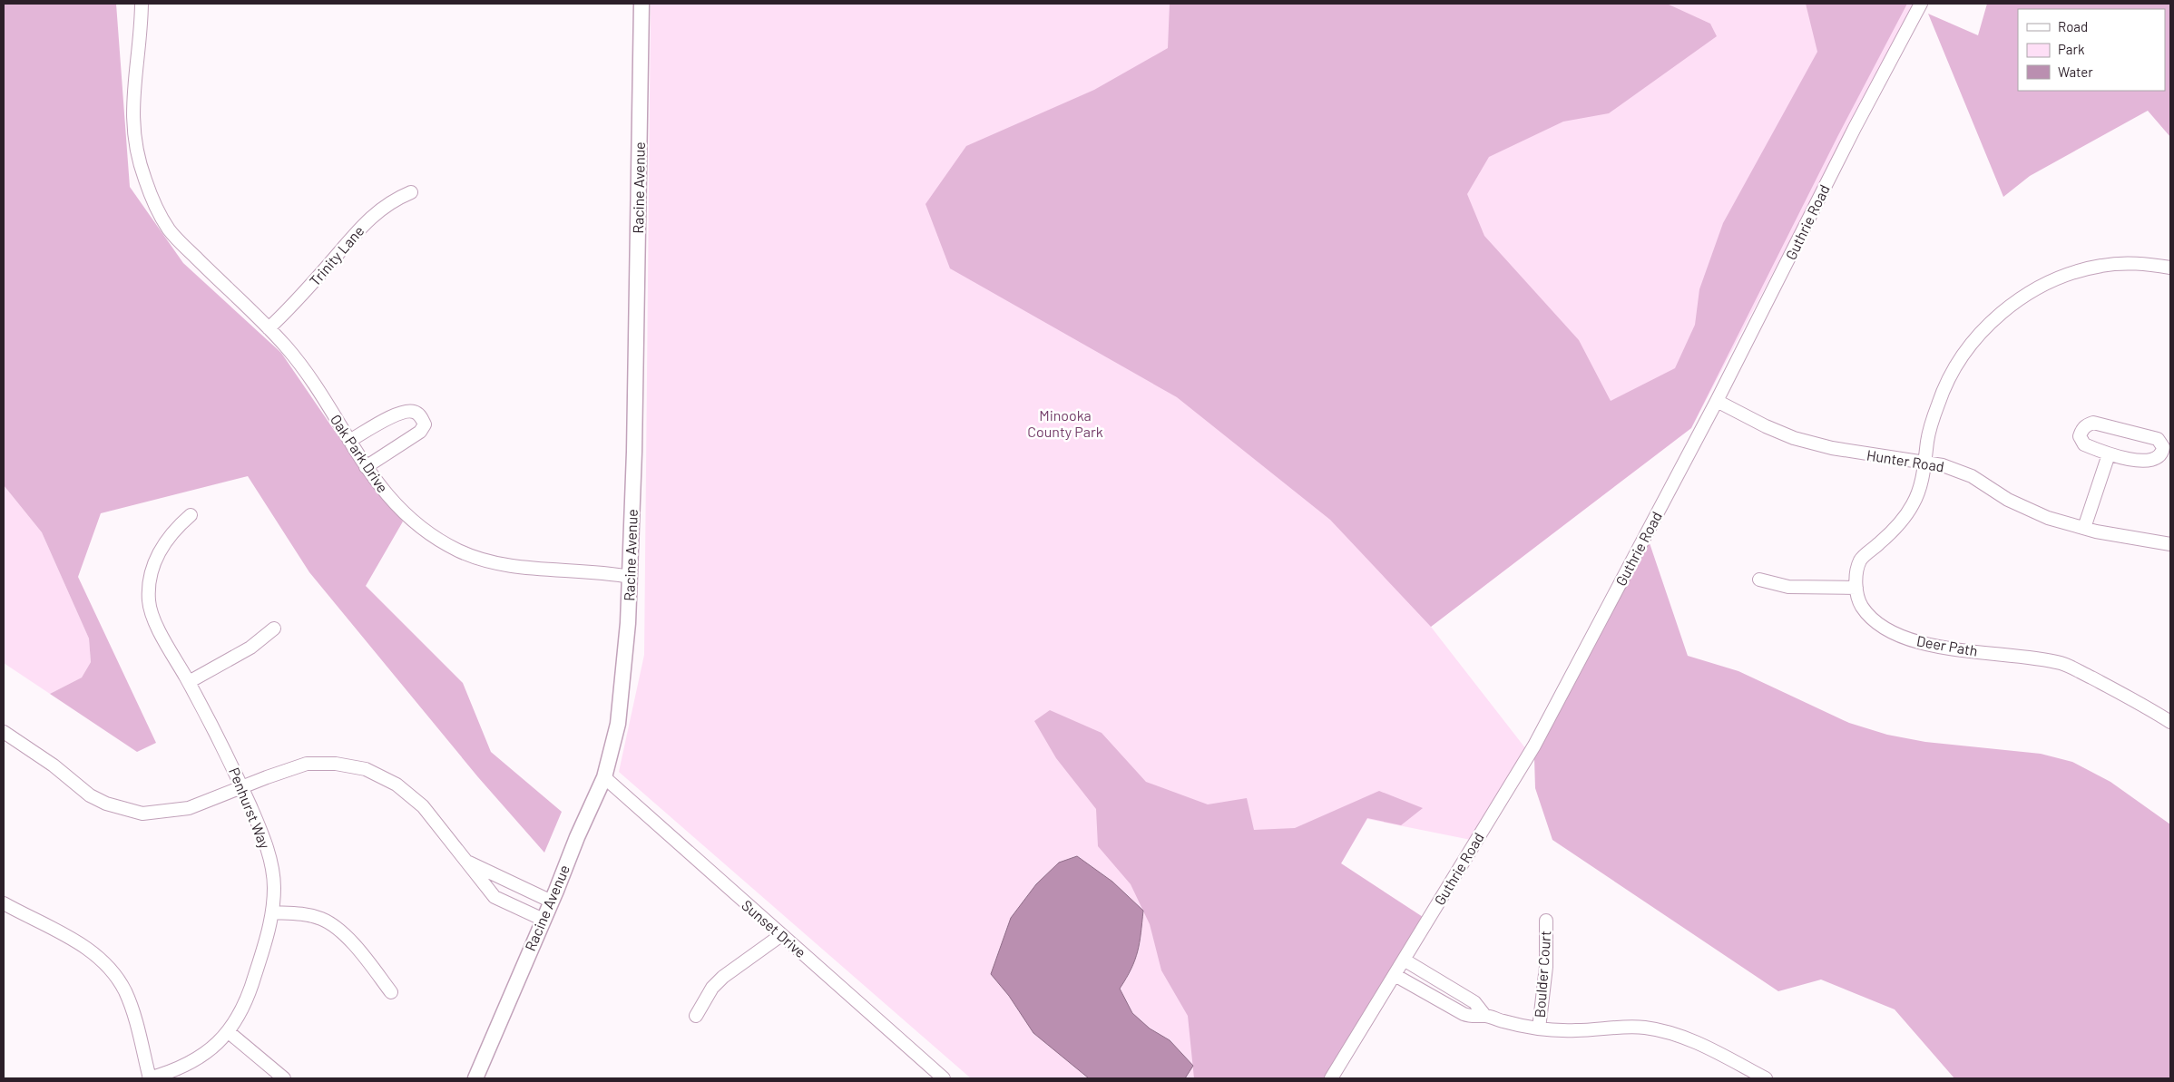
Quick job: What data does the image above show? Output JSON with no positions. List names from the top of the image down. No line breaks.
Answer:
{"streets":{"main road":["Racine Avenue"],"street":["Guthrie Road","Trinity Lane","Oak Park Drive","Hunter Road","Deer Path","Penhurst Way","Sunset Drive","Boulder Court"]},"crossings":[["Racine Avenue","Oak Park Drive"],["Racine Avenue","Sunset Drive"],["Guthrie Road","Hunter Road"],["Trinity Lane","Oak Park Drive"],["Hunter Road","Deer Path"]],"parks":["Minooka County Park"],"legend":["Road","Park","Water"]}
